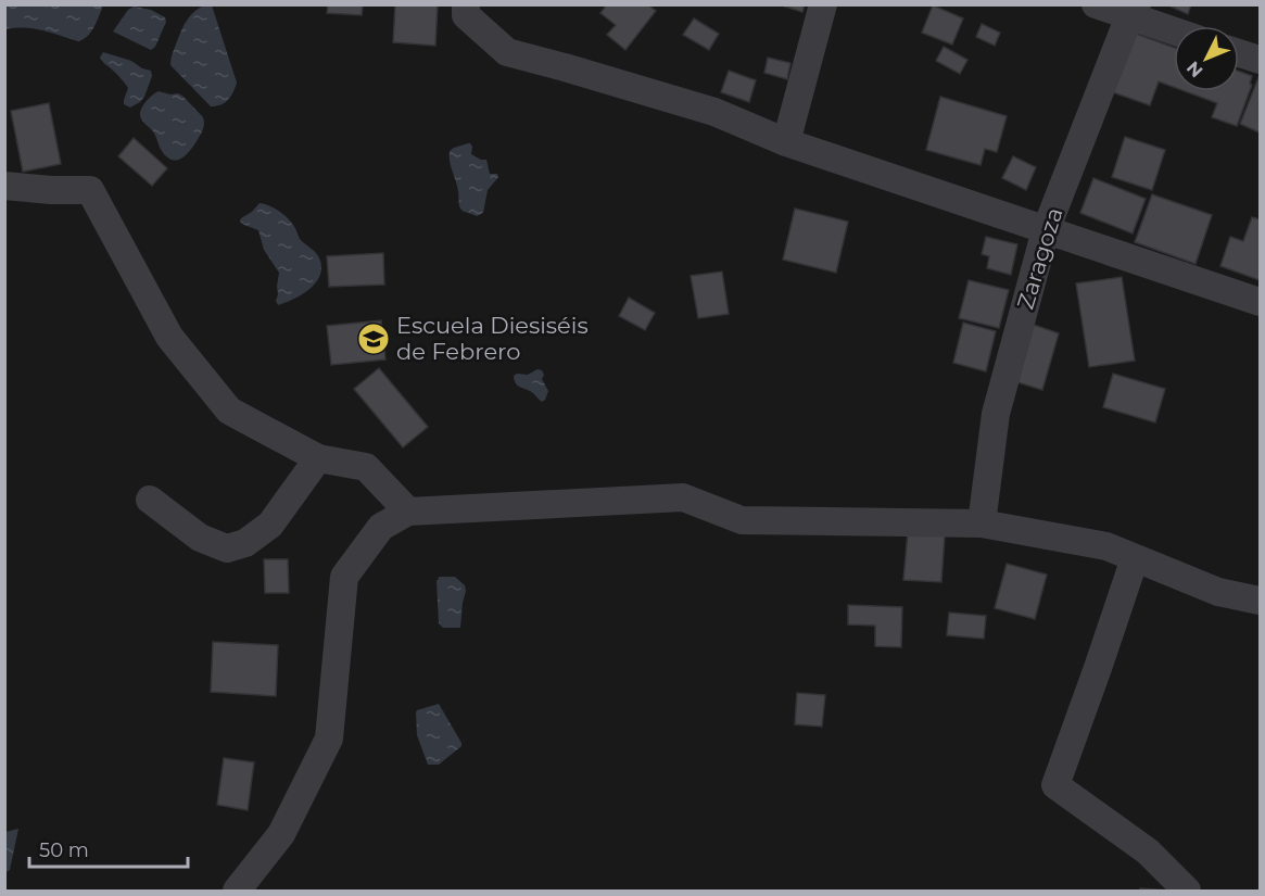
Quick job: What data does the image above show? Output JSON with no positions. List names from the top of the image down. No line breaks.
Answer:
{"streets":{"street":["Zaragoza"]},"places":{"school or university":["Escuela Diesiséis de Febrero"]},"scale_bar":"50 m","north":"bottom left"}
